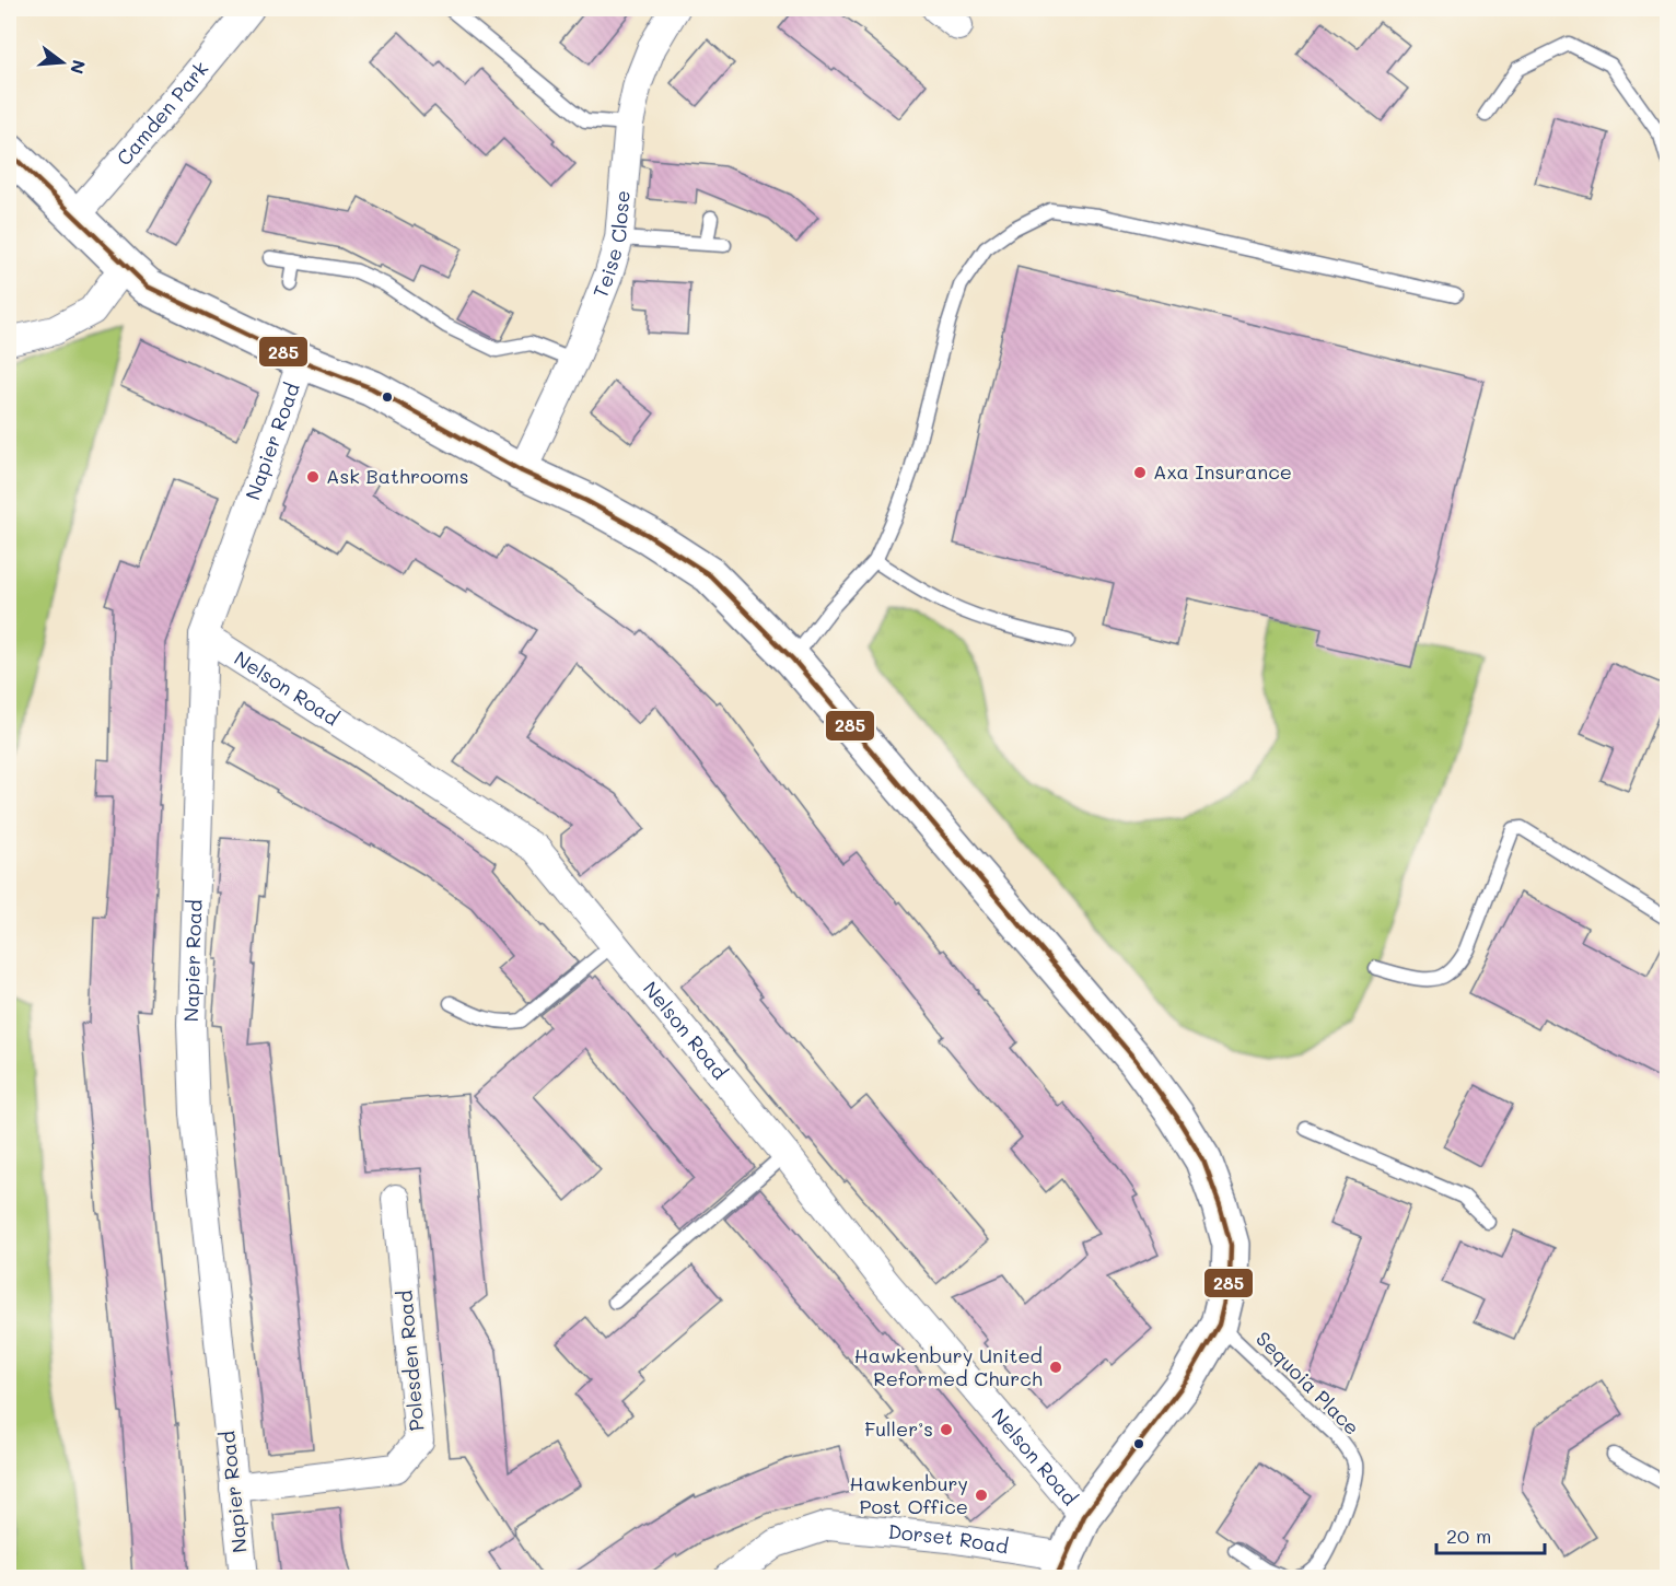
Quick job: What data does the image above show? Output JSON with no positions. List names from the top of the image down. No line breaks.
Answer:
{"streets":{"street":["Camden Park","Teise Close","Napier Road","Nelson Road","Polesden Road","Dorset Road"],"lane":["Sequoia Place"]},"crossings":[["Napier Road","Nelson Road"],["Napier Road","Polesden Road"]],"places":["Axa Insurance","Ask Bathrooms","Hawkenbury United Reformed Church","Fuller’s","Hawkenbury Post Office"],"lines":["transit line 285"],"scale_bar":"20 m","north":"right"}
